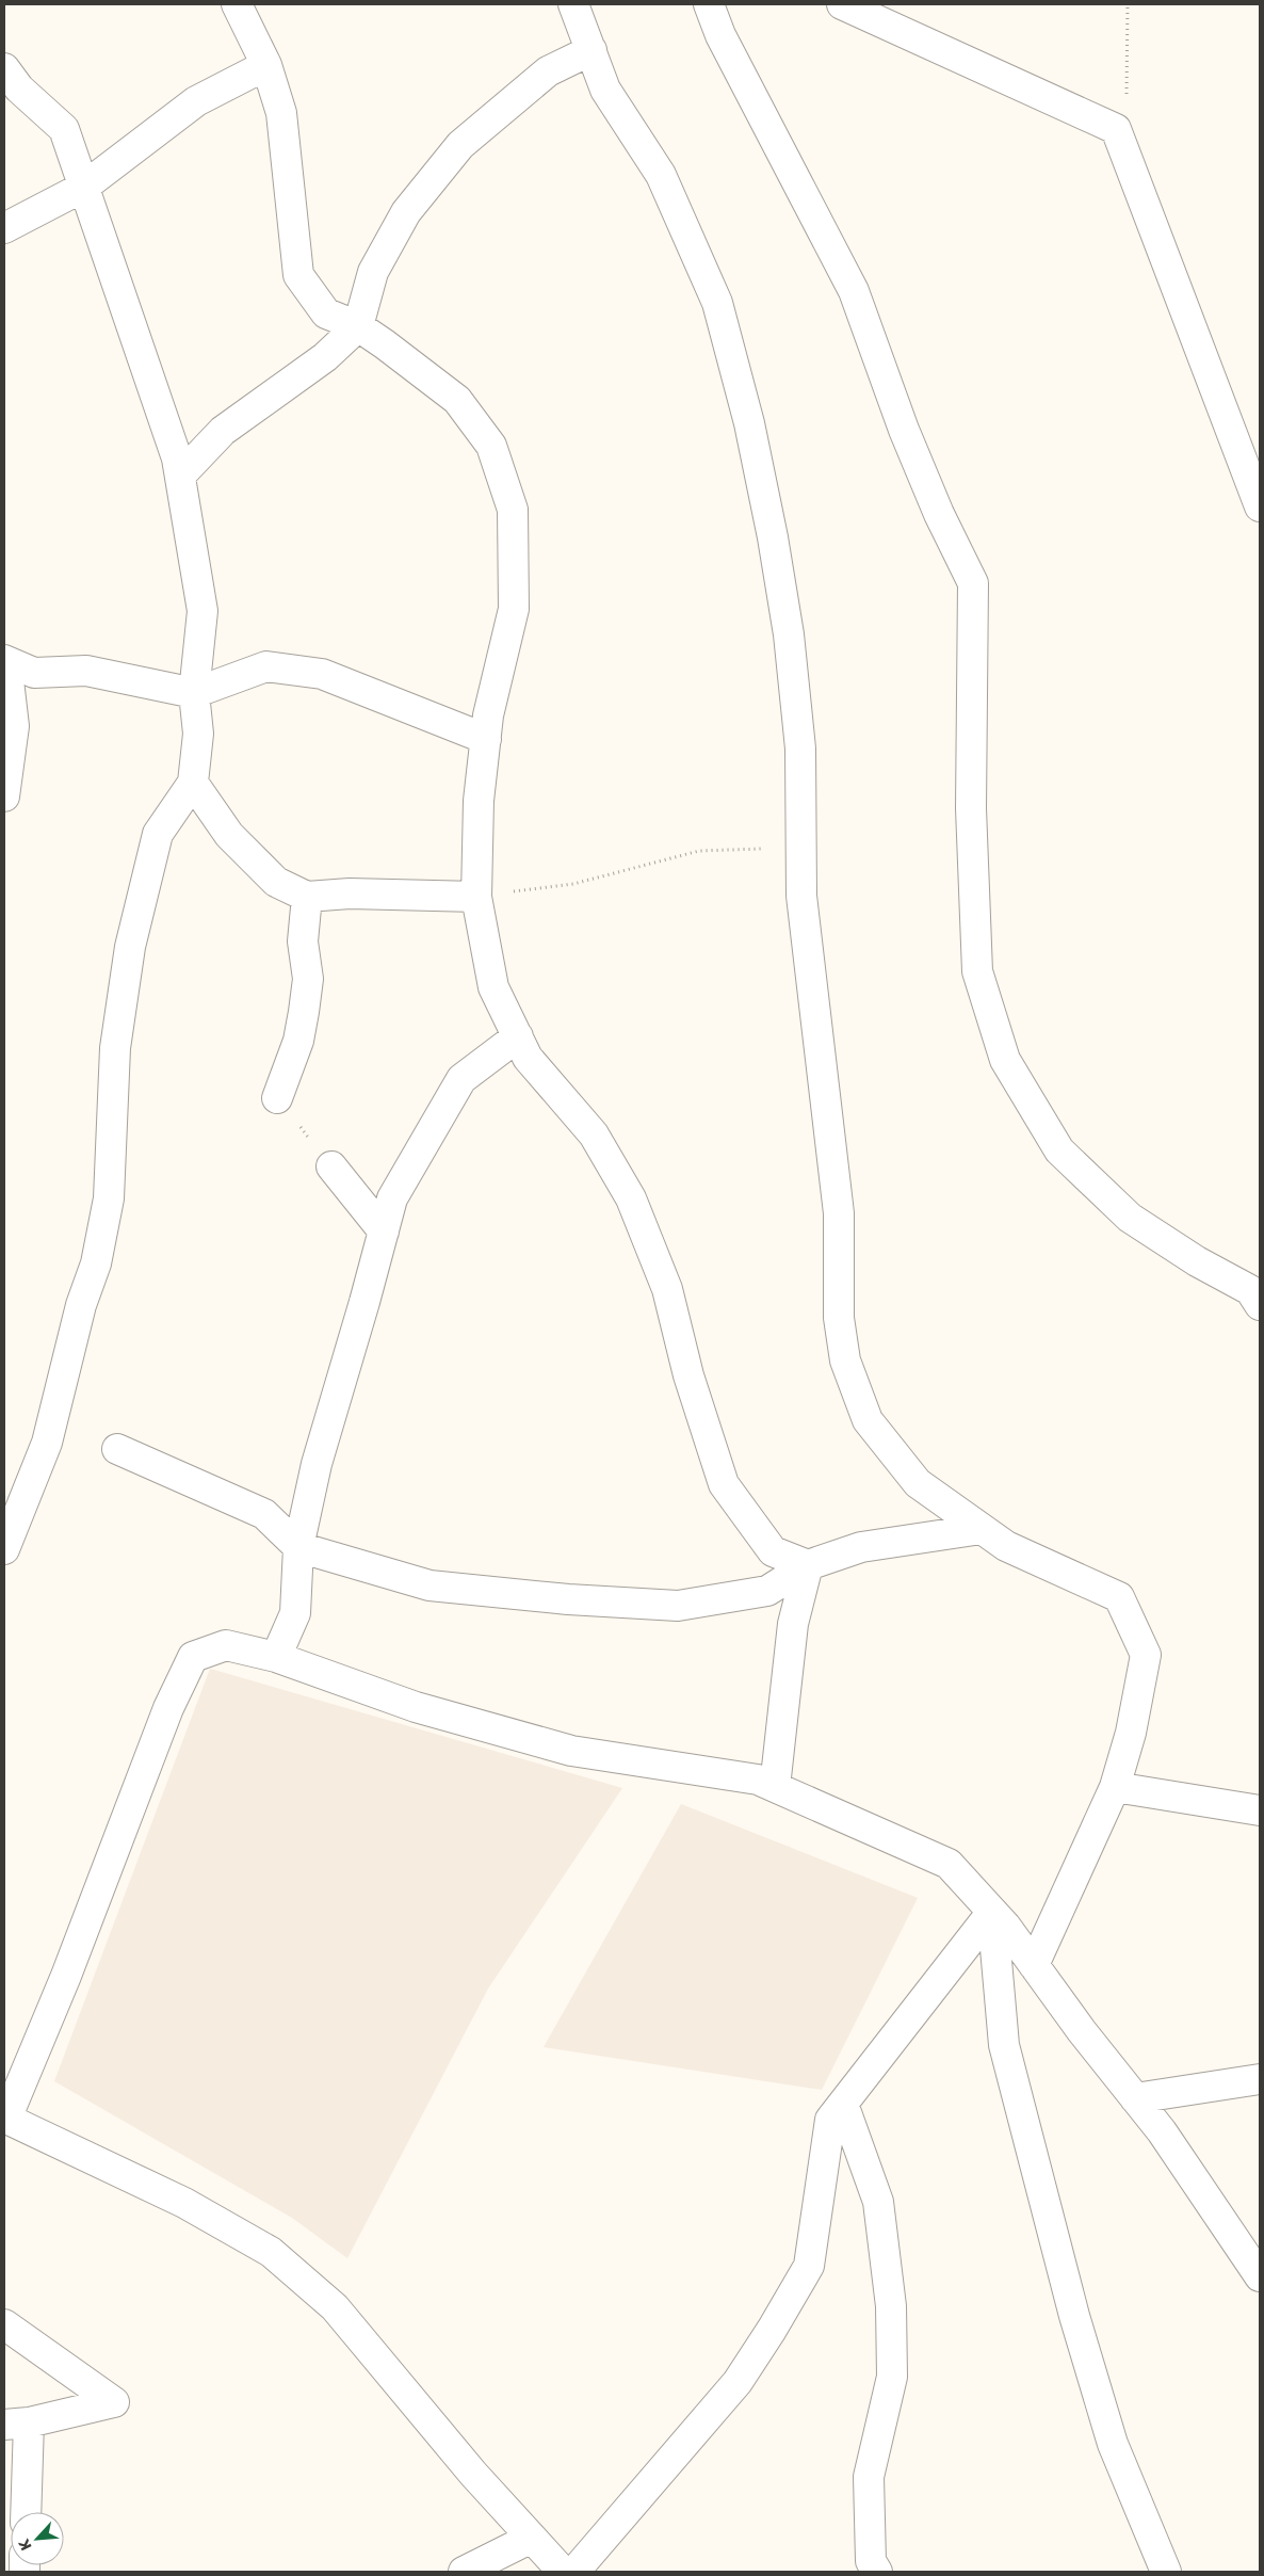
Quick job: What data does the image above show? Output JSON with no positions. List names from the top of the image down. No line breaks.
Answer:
{"north":"bottom left"}
